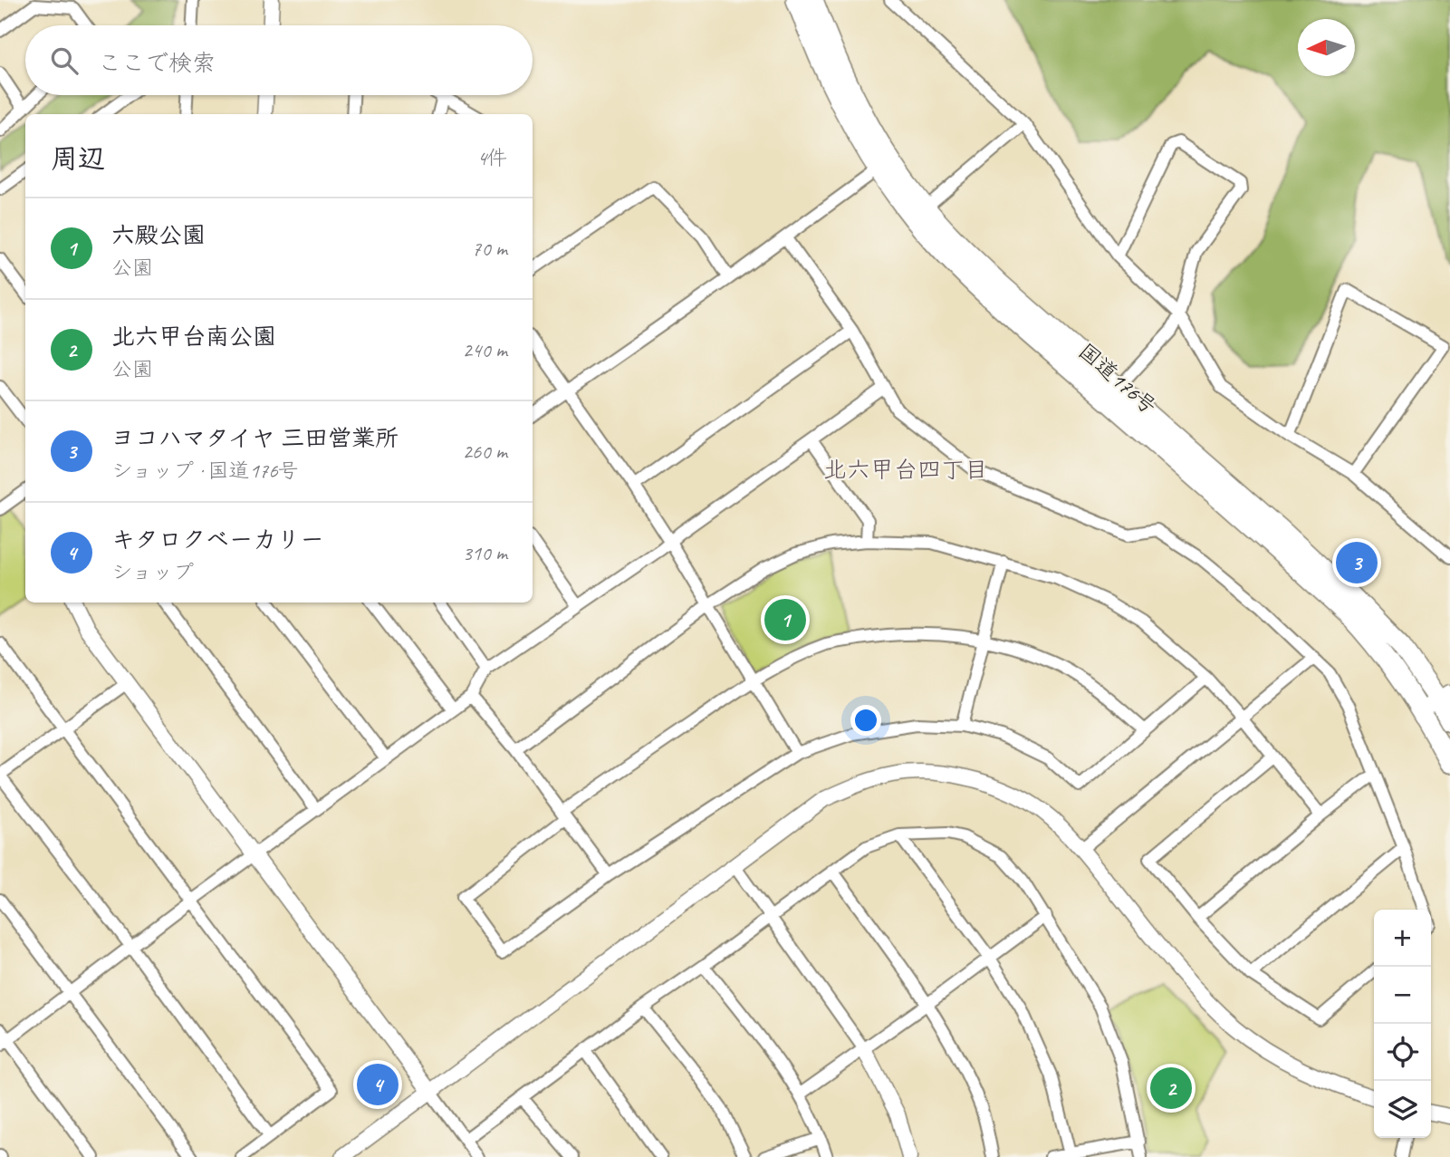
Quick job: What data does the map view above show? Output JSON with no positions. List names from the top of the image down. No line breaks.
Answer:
{"streets":{"highway":["国道176号"]},"districts":["北六甲台四丁目"],"north":"left","page":{"search":"ここで検索","heading":["周辺","4件"],"list":[{"mark":"1","name":"六殿公園","note":"公園","value":"70 m"},{"mark":"2","name":"北六甲台南公園","note":"公園","value":"240 m"},{"mark":"3","name":"ヨコハマタイヤ 三田営業所","note":"ショップ · 国道176号","value":"260 m"},{"mark":"4","name":"キタロクベーカリー","note":"ショップ","value":"310 m"}],"pins":["3","1","4","2"],"map_buttons":["+","−"]}}
